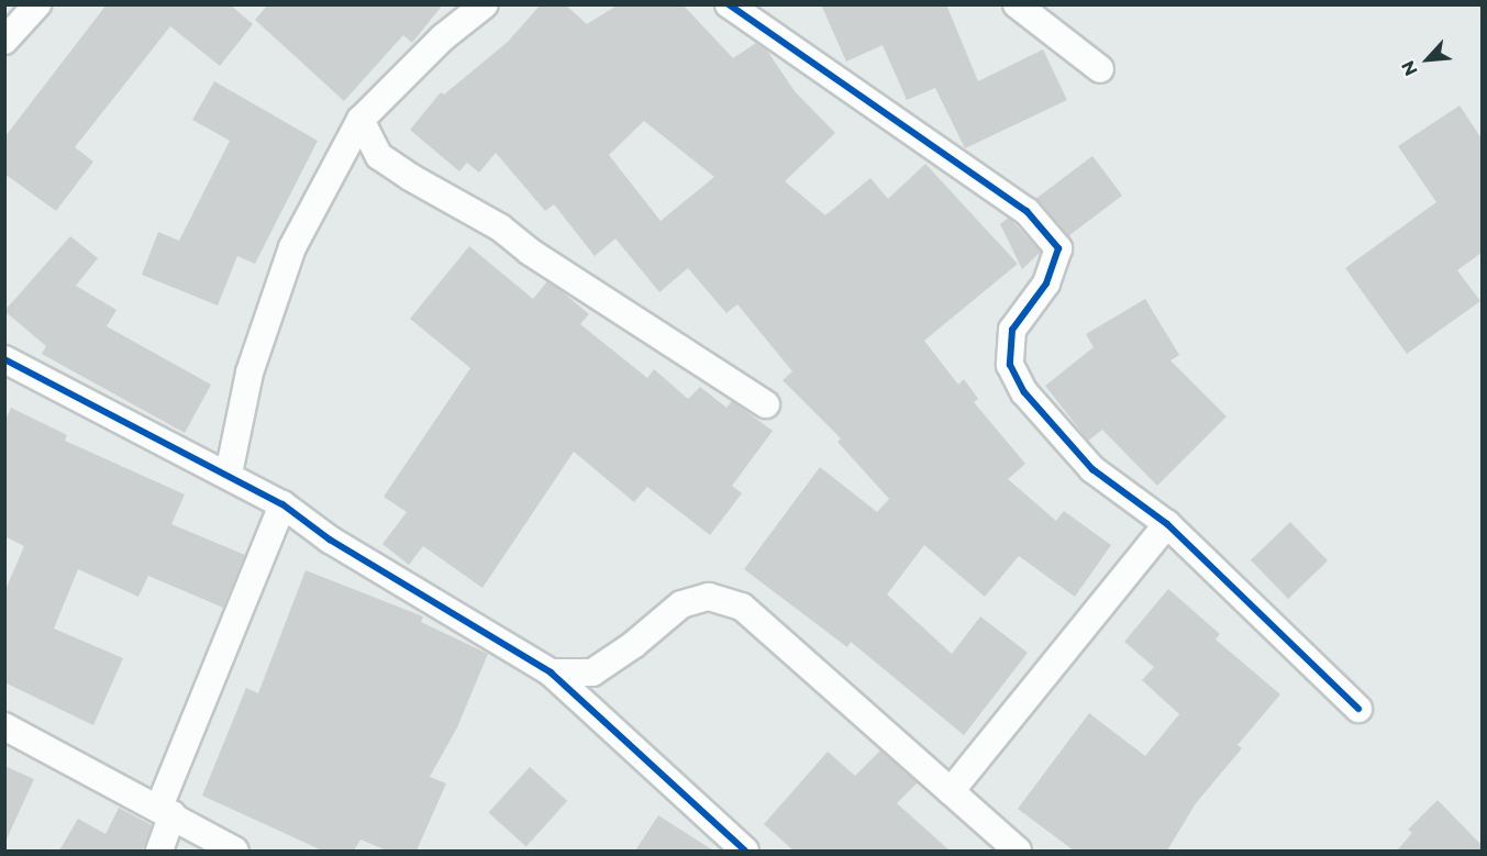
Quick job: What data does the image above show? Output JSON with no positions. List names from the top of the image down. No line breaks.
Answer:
{"north":"bottom left"}
